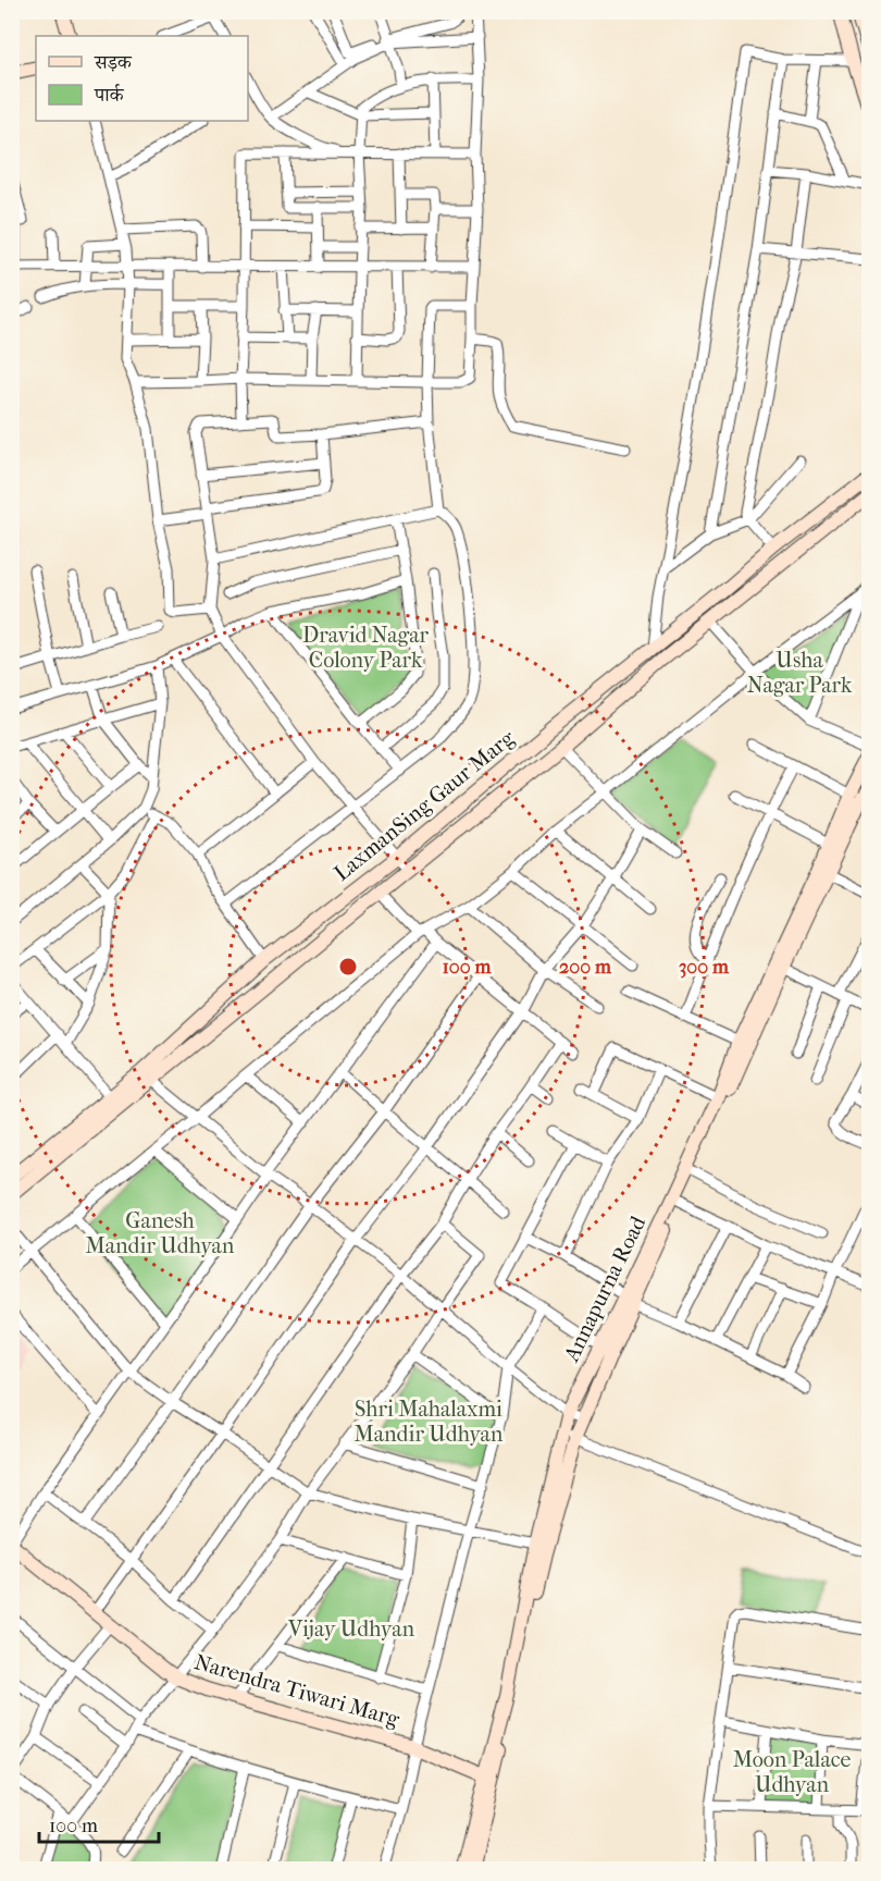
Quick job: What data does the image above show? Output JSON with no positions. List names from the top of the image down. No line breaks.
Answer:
{"streets":{"main road":["LaxmanSing Gaur Marg","Annapurna Road","Narendra Tiwari Marg"]},"crossings":[["Annapurna Road","Narendra Tiwari Marg"]],"parks":["Dravid Nagar Colony Park","Usha Nagar Park","Ganesh Mandir Udhyan","Shri Mahalaxmi Mandir Udhyan","Vijay Udhyan","Moon Palace Udhyan"],"legend":["सड़क","पार्क"],"scale_bar":"100 m","rings":["100 m","200 m","300 m"]}
